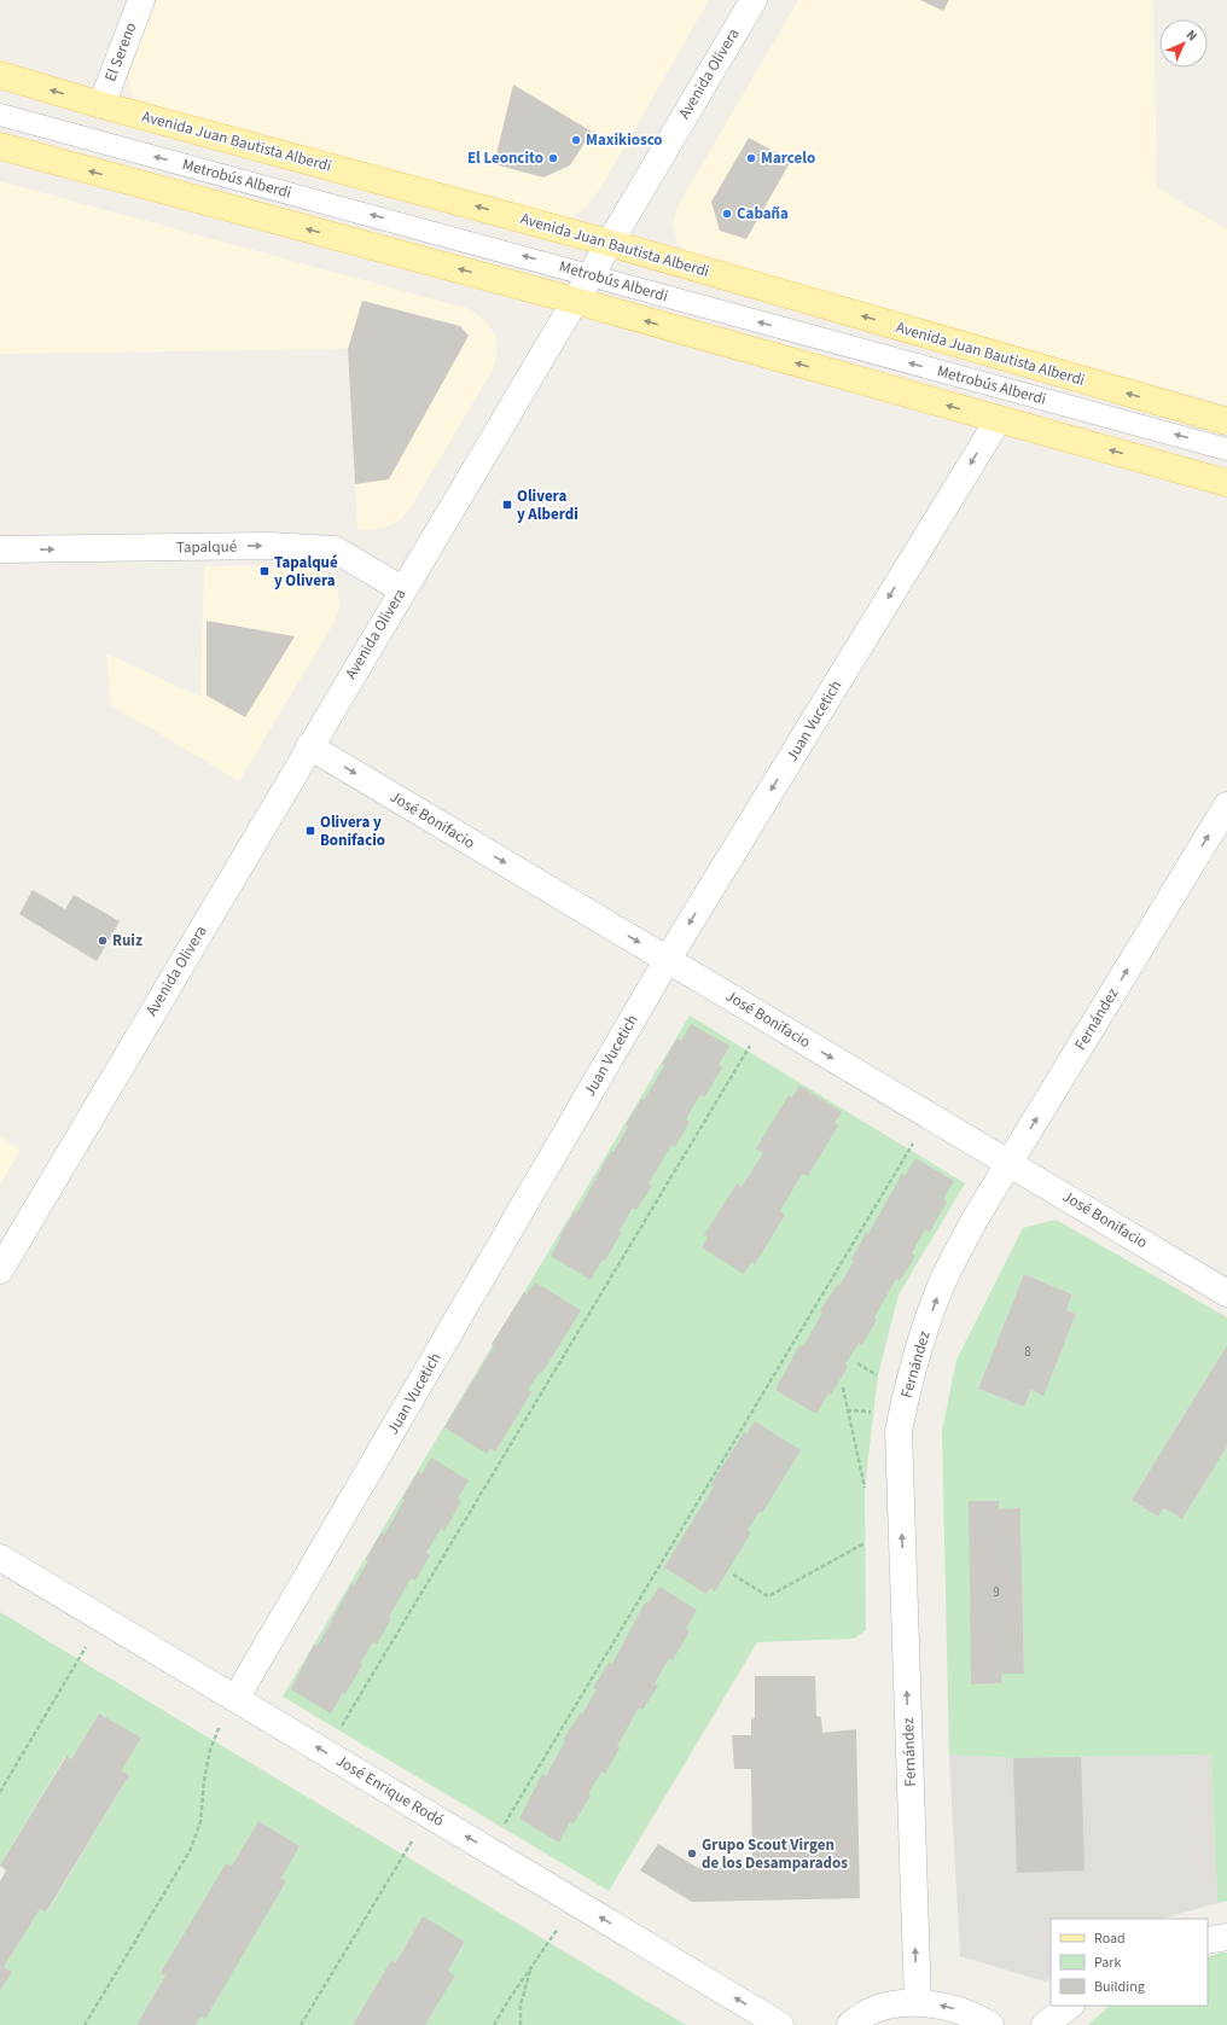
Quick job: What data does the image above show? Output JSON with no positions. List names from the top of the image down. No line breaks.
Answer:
{"streets":{"main road":["Avenida Juan Bautista Alberdi"],"street":["El Sereno","Avenida Olivera","Tapalqué","Juan Vucetich","José Bonifacio","Fernández","José Enrique Rodó"],"lane":["Metrobús Alberdi"]},"crossings":[["El Sereno","Avenida Juan Bautista Alberdi"],["Avenida Olivera","Avenida Juan Bautista Alberdi"],["Avenida Olivera","Metrobús Alberdi"],["Avenida Olivera","Tapalqué"],["Avenida Olivera","José Bonifacio"],["Juan Vucetich","José Bonifacio"],["Juan Vucetich","José Enrique Rodó"],["José Bonifacio","Fernández"]],"one_way":["Metrobús Alberdi","Tapalqué","Juan Vucetich","José Bonifacio","Fernández","José Enrique Rodó"],"places":{"other":["Maxikiosco","El Leoncito","Marcelo","Cabaña","Ruiz","Grupo Scout Virgen de los Desamparados"],"transit":["Olivera y Alberdi","Tapalqué y Olivera","Olivera y Bonifacio"]},"house_numbers":["8","9"],"legend":["Road","Park","Building"],"north":"top right"}
